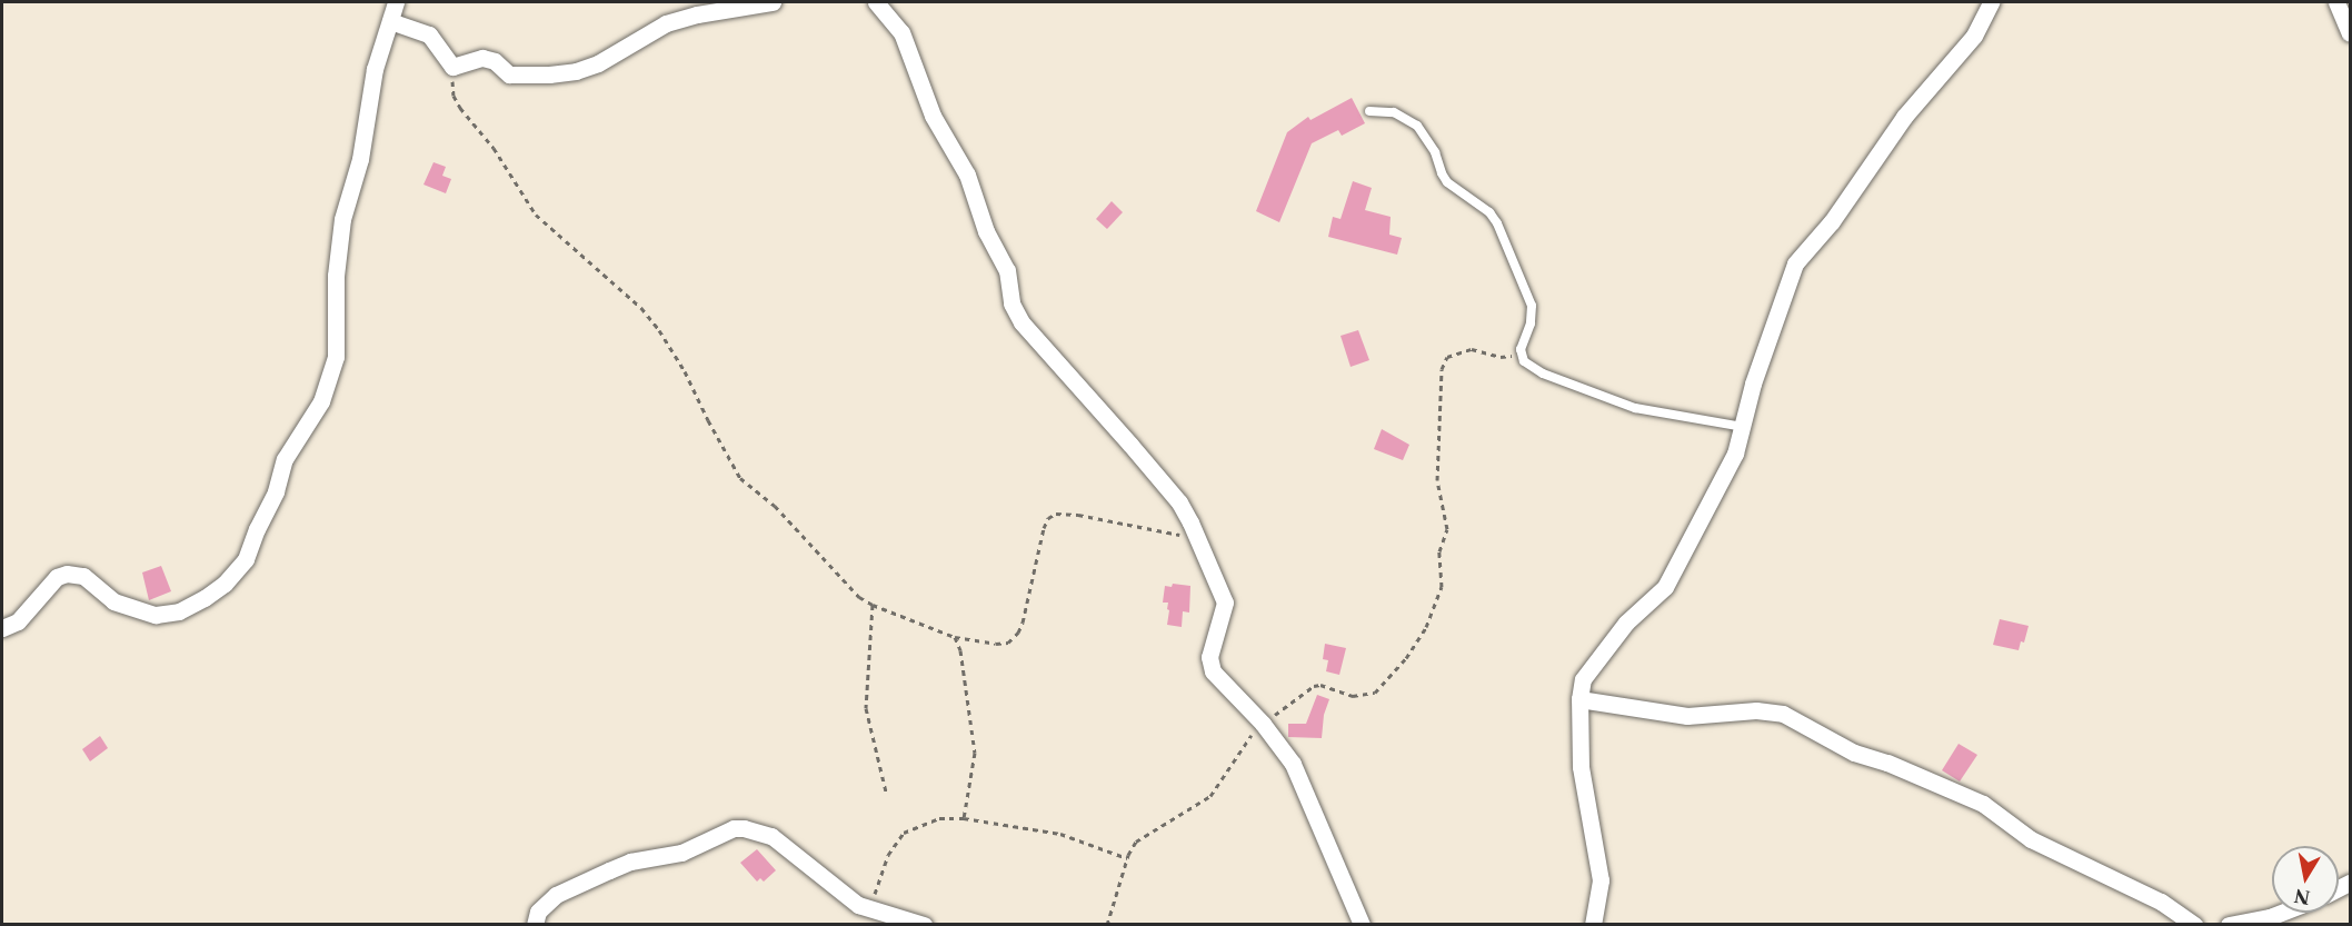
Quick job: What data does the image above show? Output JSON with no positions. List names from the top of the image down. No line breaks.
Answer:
{"north":"bottom"}
